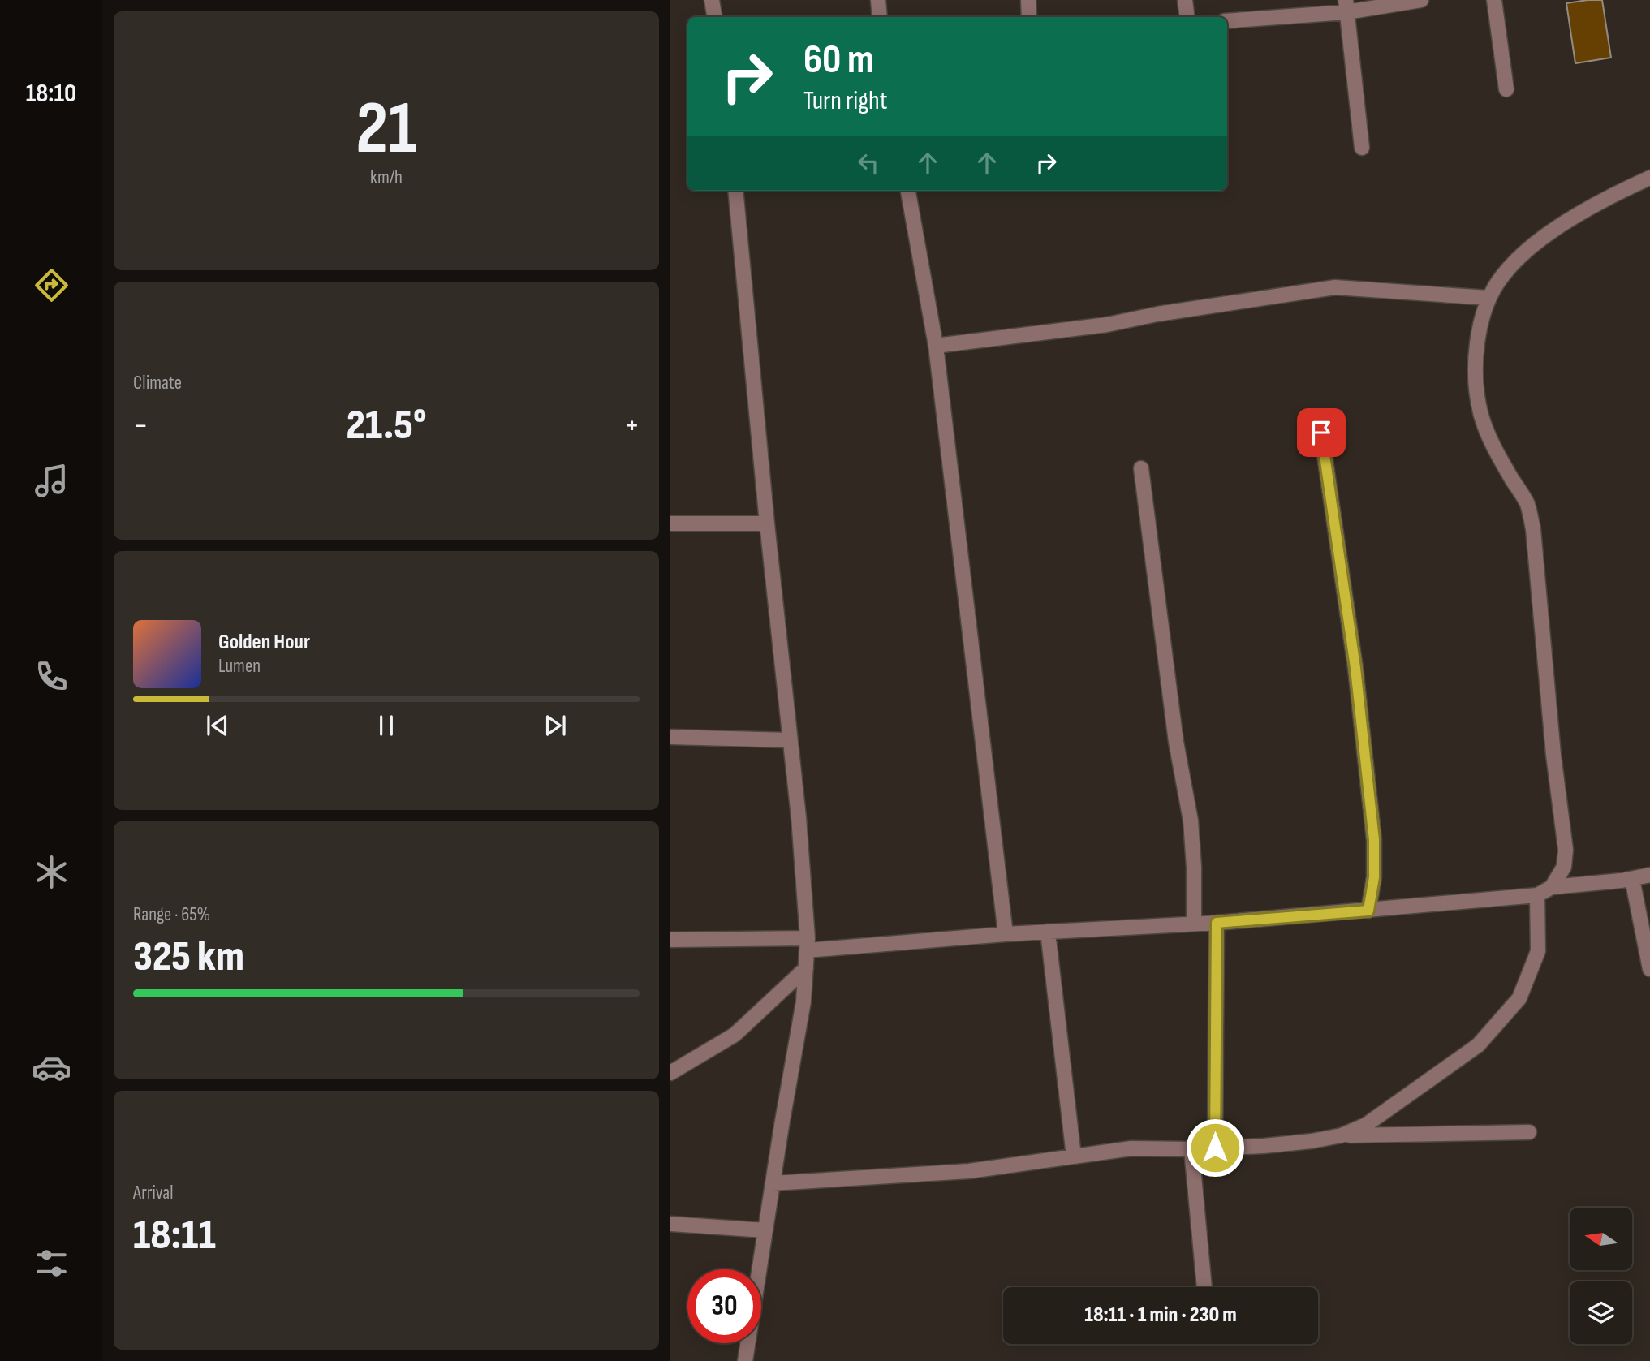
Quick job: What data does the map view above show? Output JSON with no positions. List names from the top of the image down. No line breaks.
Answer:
{"north":"left","page":{"tabs":"18:10","tile":[["21","km/h"],"Climate",["Range · 65%","325 km"],["Arrival","18:11"]],"turn":["60 m","Turn right"],"heat":["−","21.5°","+"],"song":["Golden Hour","Lumen"],"limit":"30","trip":"18:11 · 1 min · 230 m"}}
